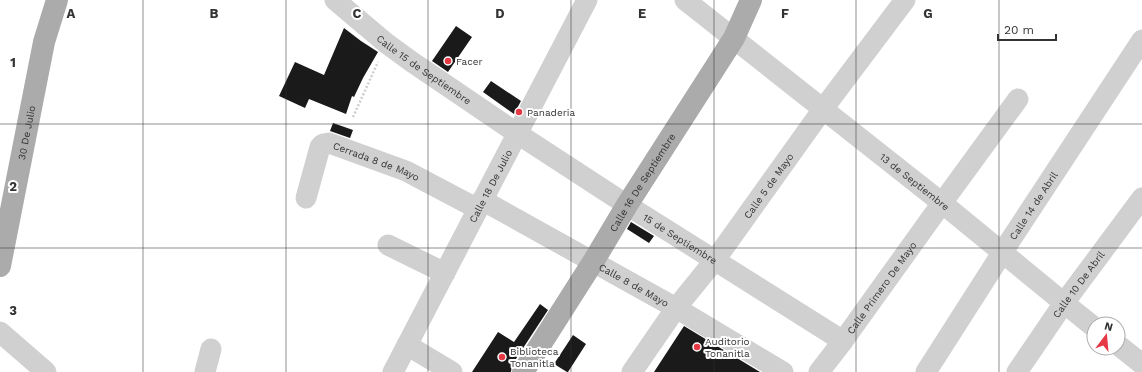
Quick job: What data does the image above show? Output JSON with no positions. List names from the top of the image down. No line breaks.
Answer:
{"streets":{"main road":["30 De Julio","Calle 16 De Septiembre"],"street":["Calle 15 de Septiembre","Cerrada 8 de Mayo","13 de Septiembre","Calle 18 De Julio","Calle 5 de Mayo","Calle 14 de Abril","15 de Septiembre","Calle 8 de Mayo","Calle 10 De Abril","Calle Primero De Mayo"]},"crossings":[["Calle 15 de Septiembre","Calle 18 De Julio"],["Calle 15 de Septiembre","15 de Septiembre"],["Cerrada 8 de Mayo","Calle 18 De Julio"],["Cerrada 8 de Mayo","Calle 8 de Mayo"],["13 de Septiembre","Calle 16 De Septiembre"],["13 de Septiembre","Calle 5 de Mayo"],["13 de Septiembre","Calle 14 de Abril"],["13 de Septiembre","Calle 10 De Abril"],["13 de Septiembre","Calle Primero De Mayo"],["Calle 16 De Septiembre","15 de Septiembre"],["Calle 16 De Septiembre","Calle 8 de Mayo"],["Calle 18 De Julio","15 de Septiembre"],["Calle 18 De Julio","Calle 8 de Mayo"],["Calle 5 de Mayo","15 de Septiembre"],["Calle 5 de Mayo","Calle 8 de Mayo"],["15 de Septiembre","Calle Primero De Mayo"]],"places":["Facer","Panaderia","Auditorio Tonanitla","Biblioteca Tonanitla"],"scale_bar":"20 m","north":"top","grid":{"columns":["A","B","C","D","E","F","G"],"rows":["1","2","3"]}}
